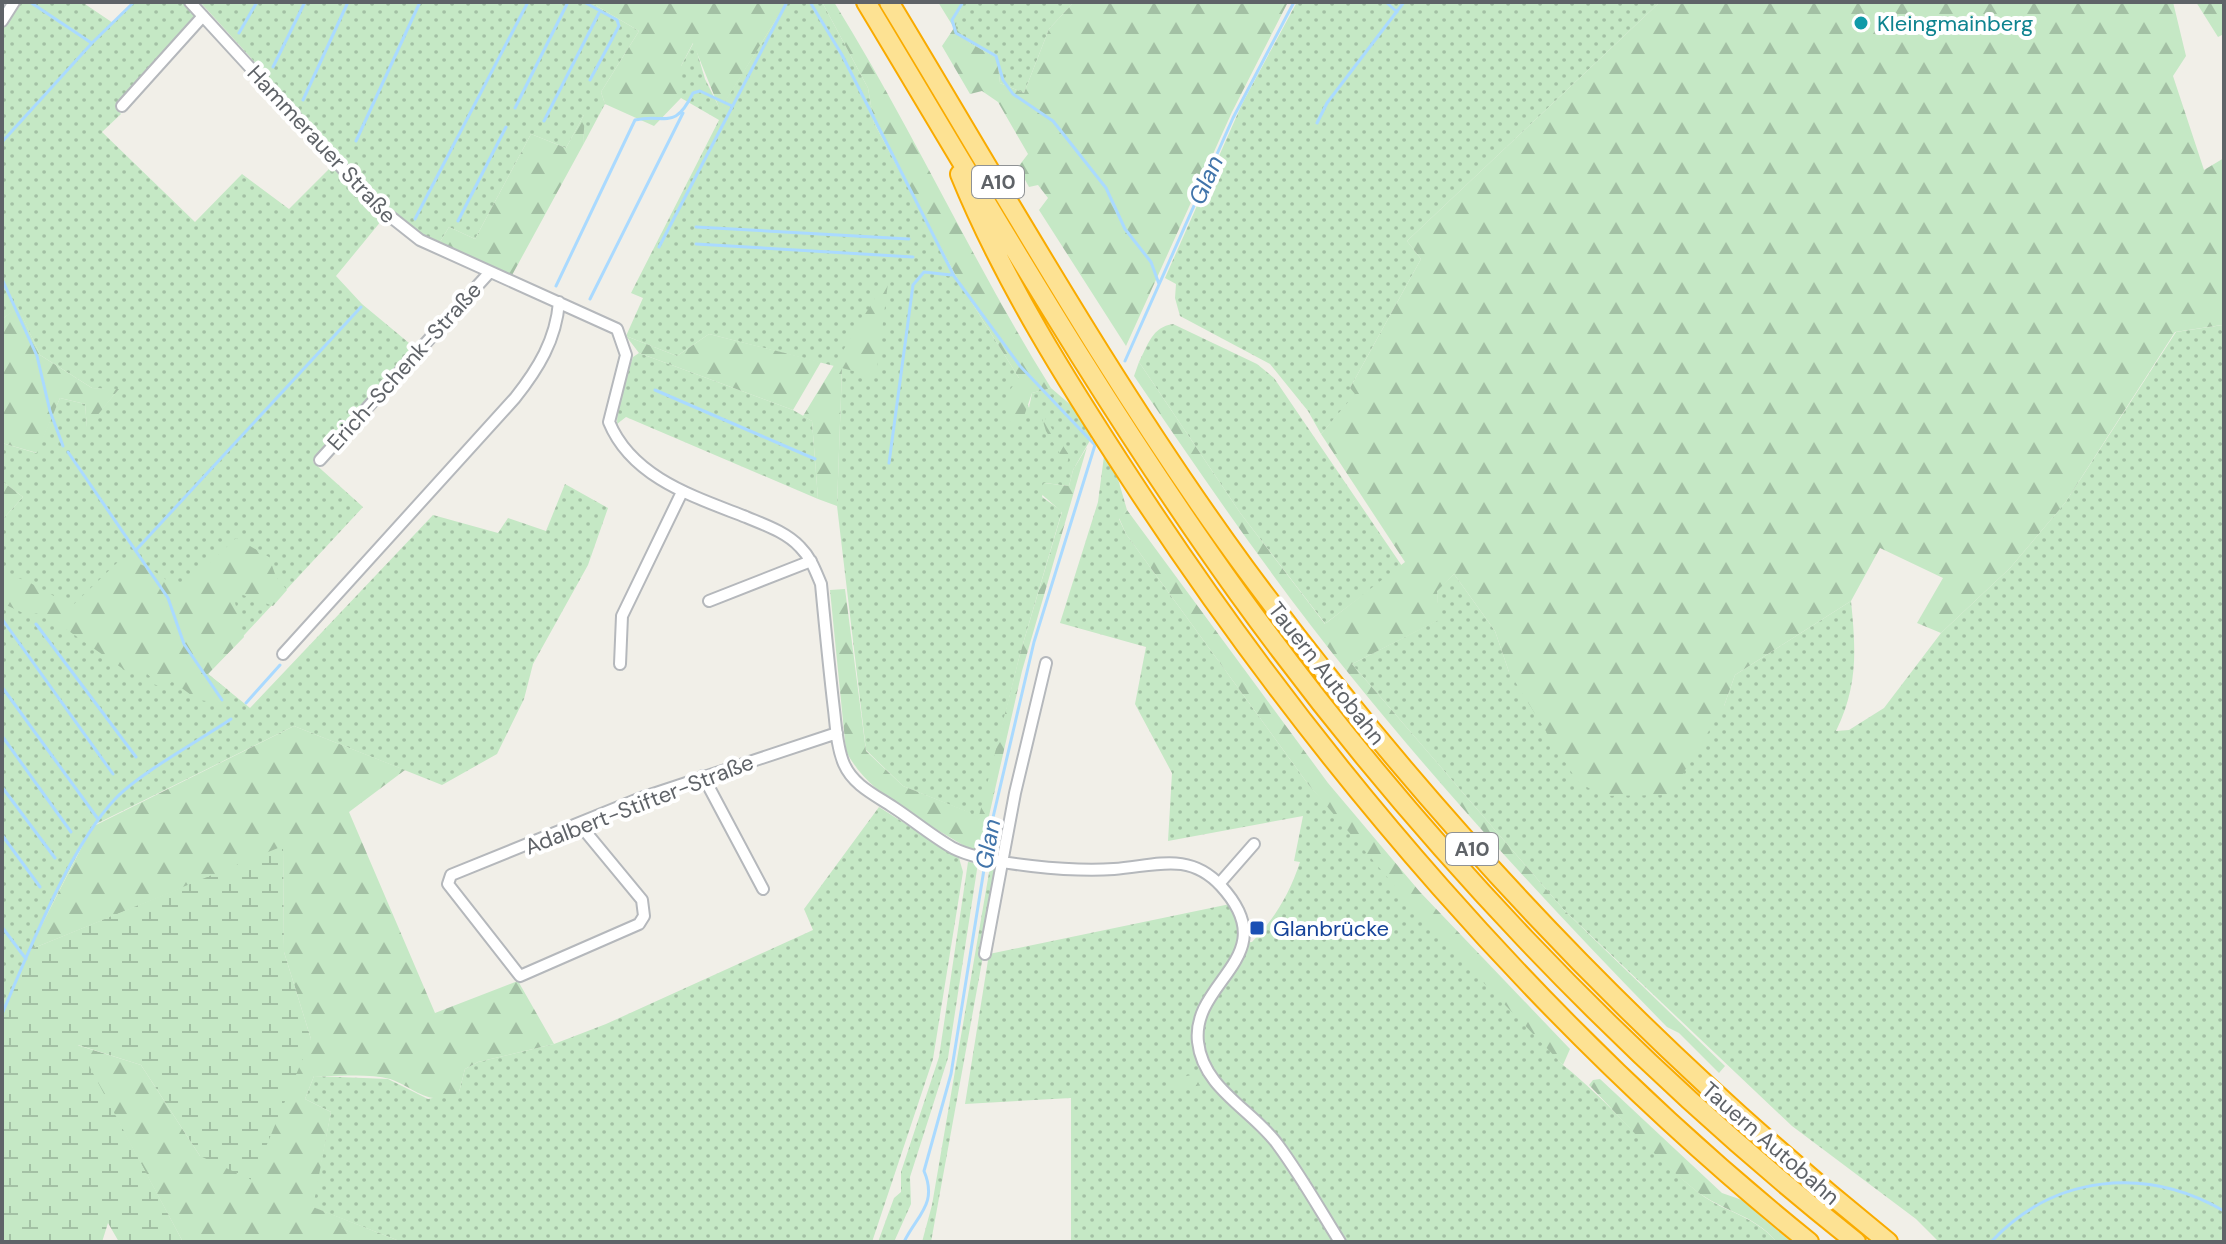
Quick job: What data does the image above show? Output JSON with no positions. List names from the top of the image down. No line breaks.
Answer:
{"streets":{"highway":["A10","Tauern Autobahn"],"street":["Hammerauer Straße","Erich-Schenk-Straße","Adalbert-Stifter-Straße"]},"crossings":[["Hammerauer Straße","Erich-Schenk-Straße"],["Hammerauer Straße","Adalbert-Stifter-Straße"]],"water":["Glan"],"places":{"other":["Kleingmainberg"],"transit":["Glanbrücke"]}}
